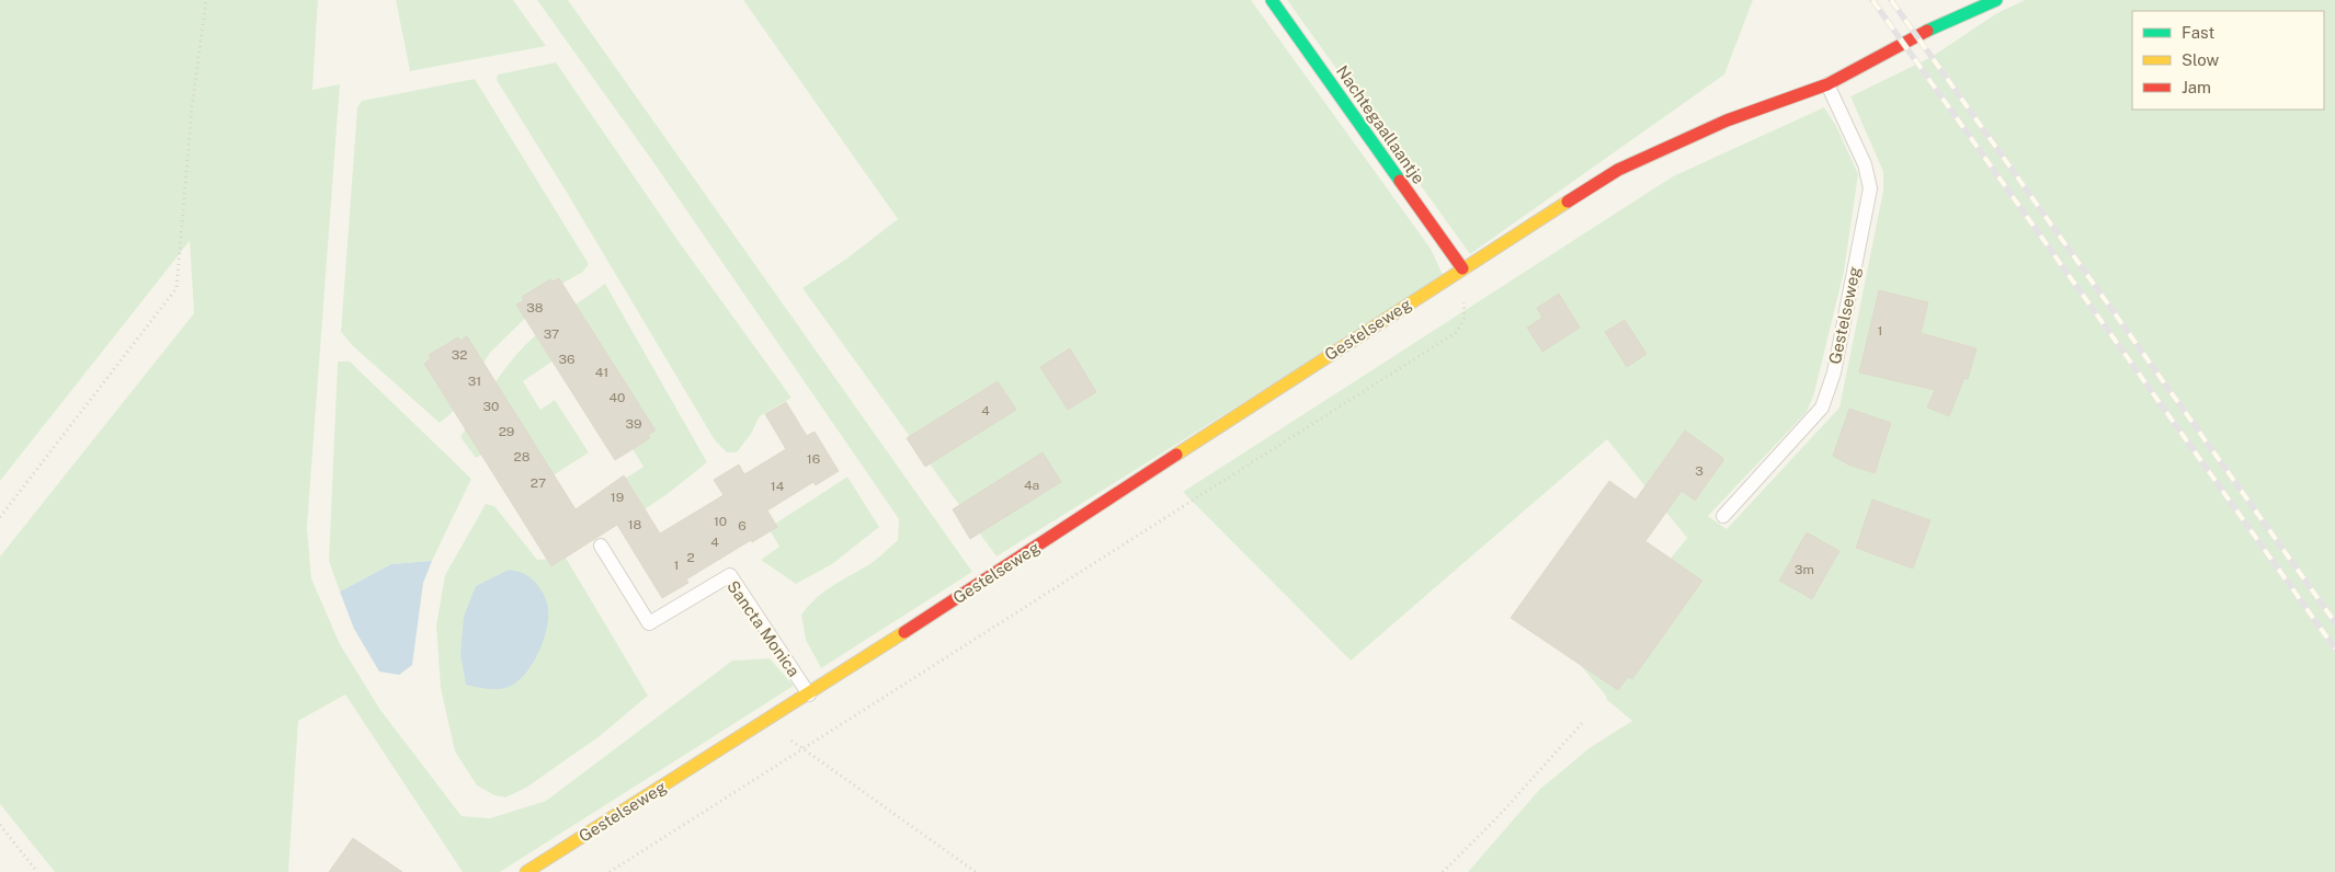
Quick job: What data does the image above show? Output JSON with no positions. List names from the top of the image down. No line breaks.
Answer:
{"streets":{"street":["Nachtegaallaantje","Gestelseweg"],"lane":["Sancta Monica"]},"crossings":[["Nachtegaallaantje","Gestelseweg"],["Gestelseweg","Sancta Monica"]],"house_numbers":["38","1","37","32","36","41","31","40","30","4","39","29","28","16","3","27","4a","14","19","10","18","6","4","2","1","3m"],"legend":["Fast","Slow","Jam"]}
